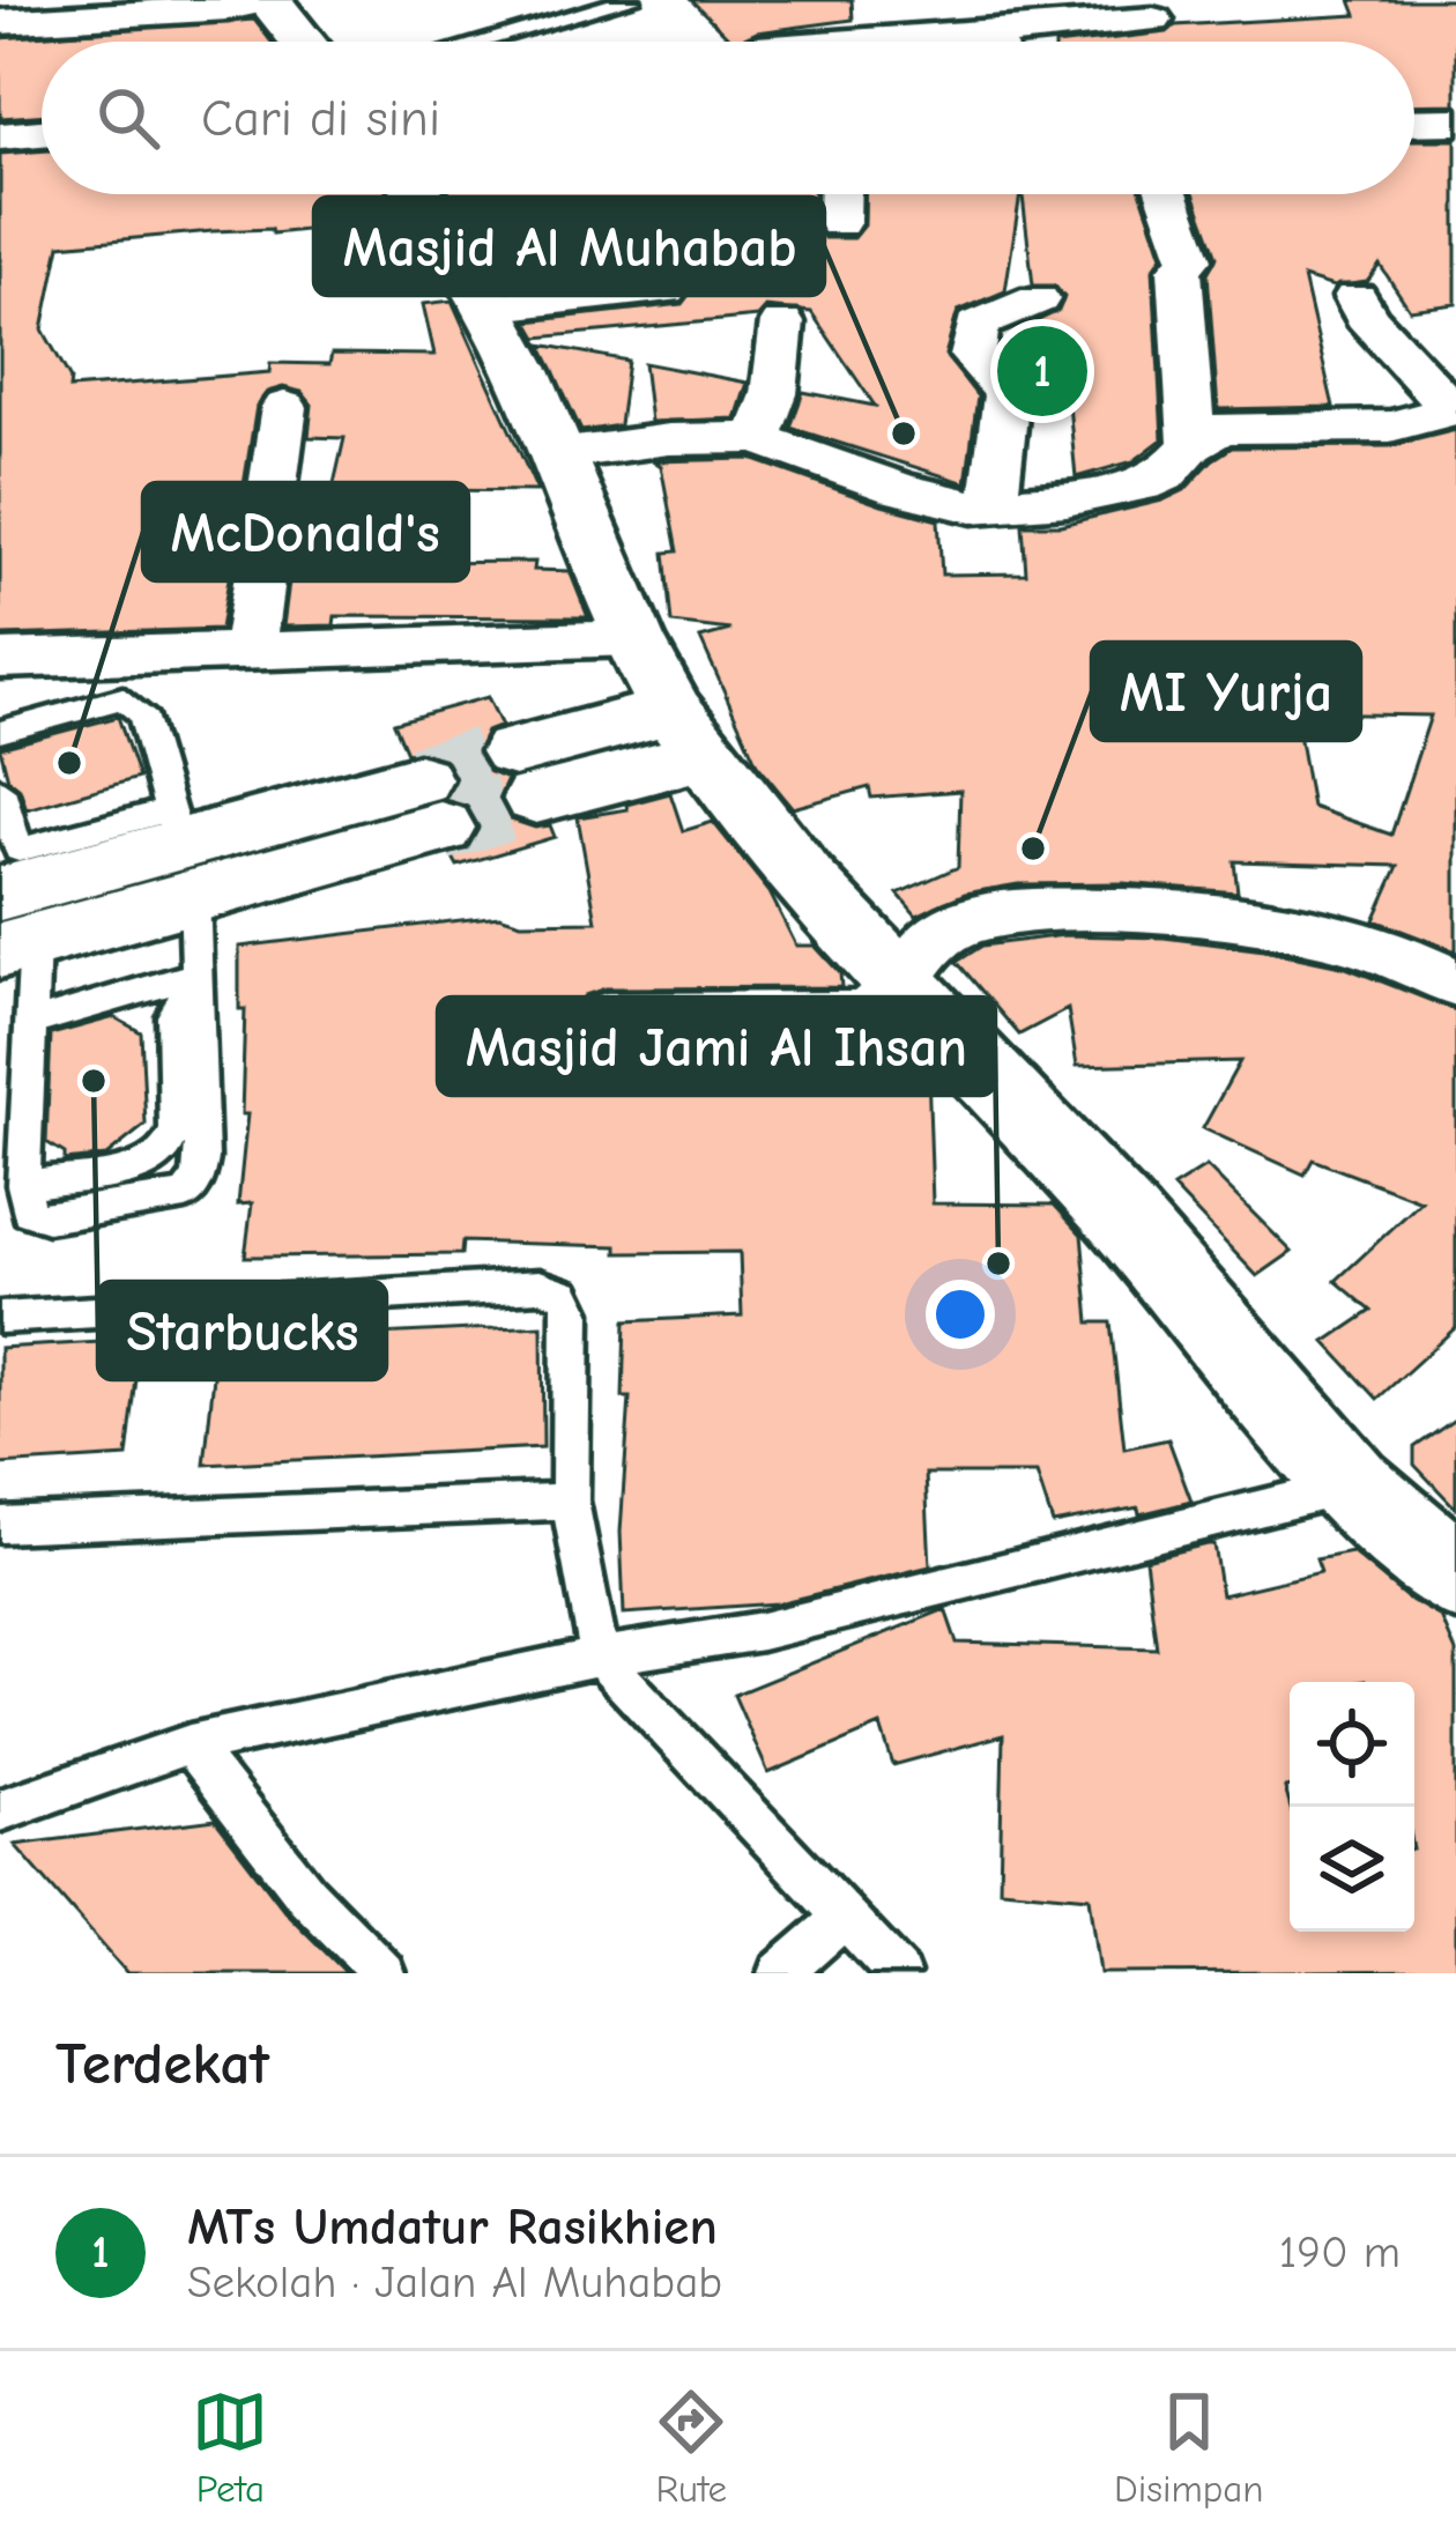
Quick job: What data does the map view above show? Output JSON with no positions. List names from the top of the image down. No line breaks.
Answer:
{"places":["Masjid Al Muhabab","McDonald's","MI Yurja","Starbucks","Masjid Jami Al Ihsan"],"page":{"search":"Cari di sini","pins":"1","heading":"Terdekat","list":[{"mark":"1","name":"MTs Umdatur Rasikhien","note":"Sekolah · Jalan Al Muhabab","value":"190 m"}],"nav":["Peta","Rute","Disimpan"]}}
